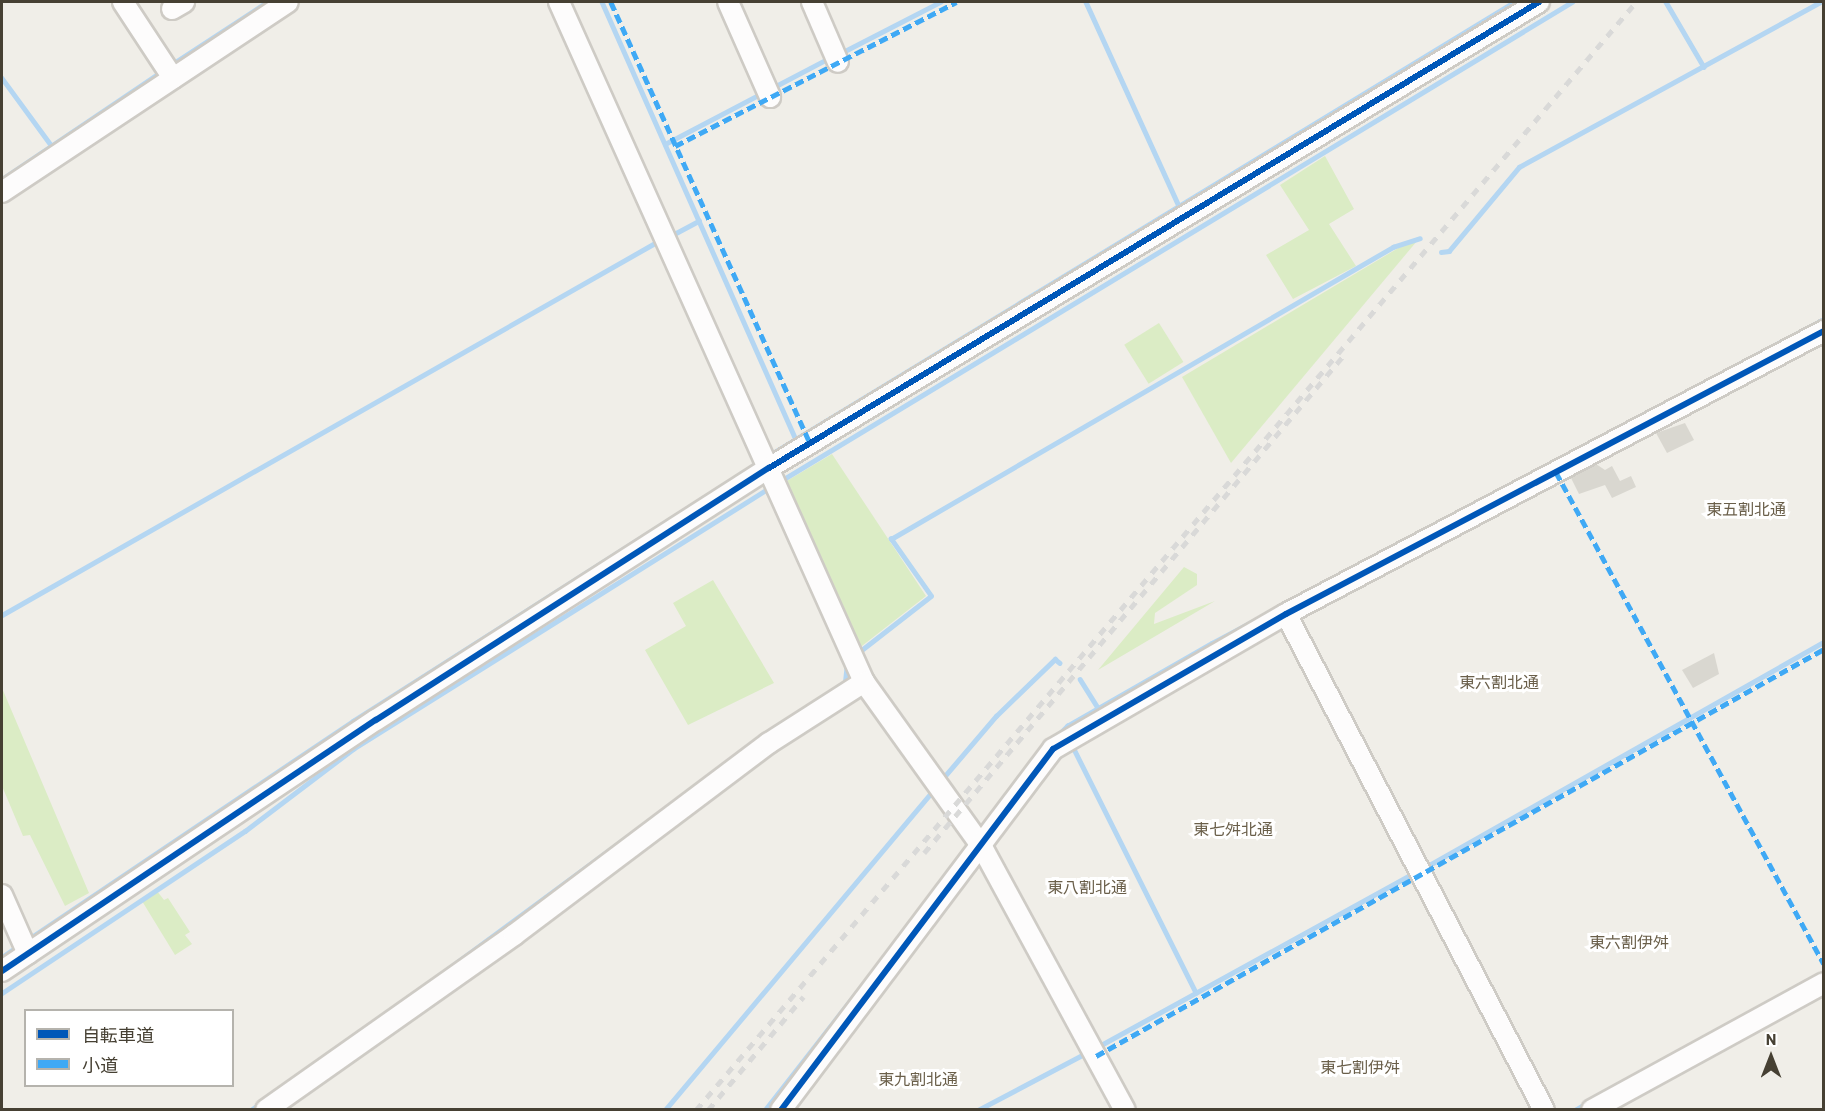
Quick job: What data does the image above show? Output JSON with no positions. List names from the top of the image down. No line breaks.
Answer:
{"districts":["東五割北通","東六割北通","東七舛北通","東八割北通","東六割伊舛","東七割伊舛","東九割北通"],"legend":["自転車道","小道"],"north":"top"}
